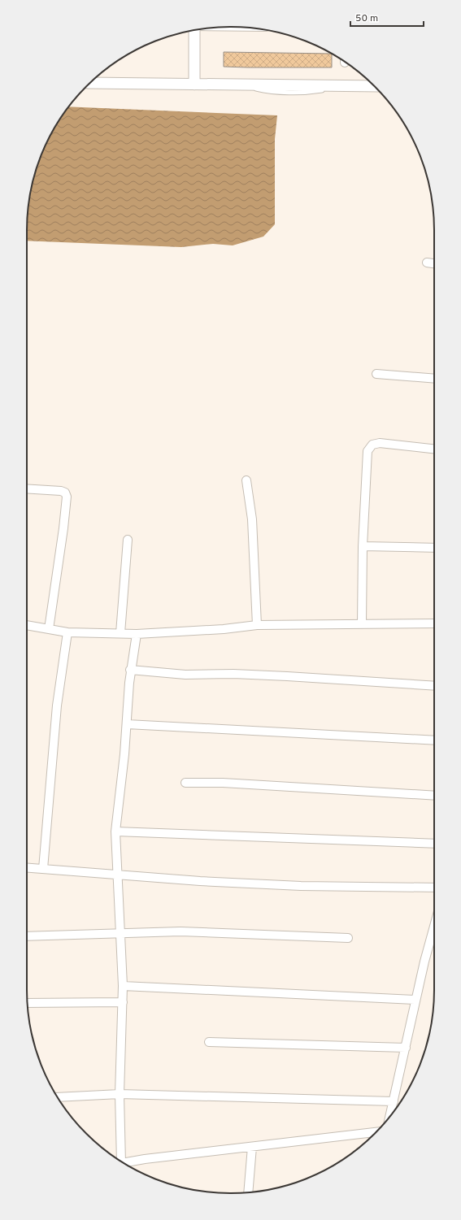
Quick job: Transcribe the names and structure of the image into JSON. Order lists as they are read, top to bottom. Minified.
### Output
{"scale_bar":"50 m"}
